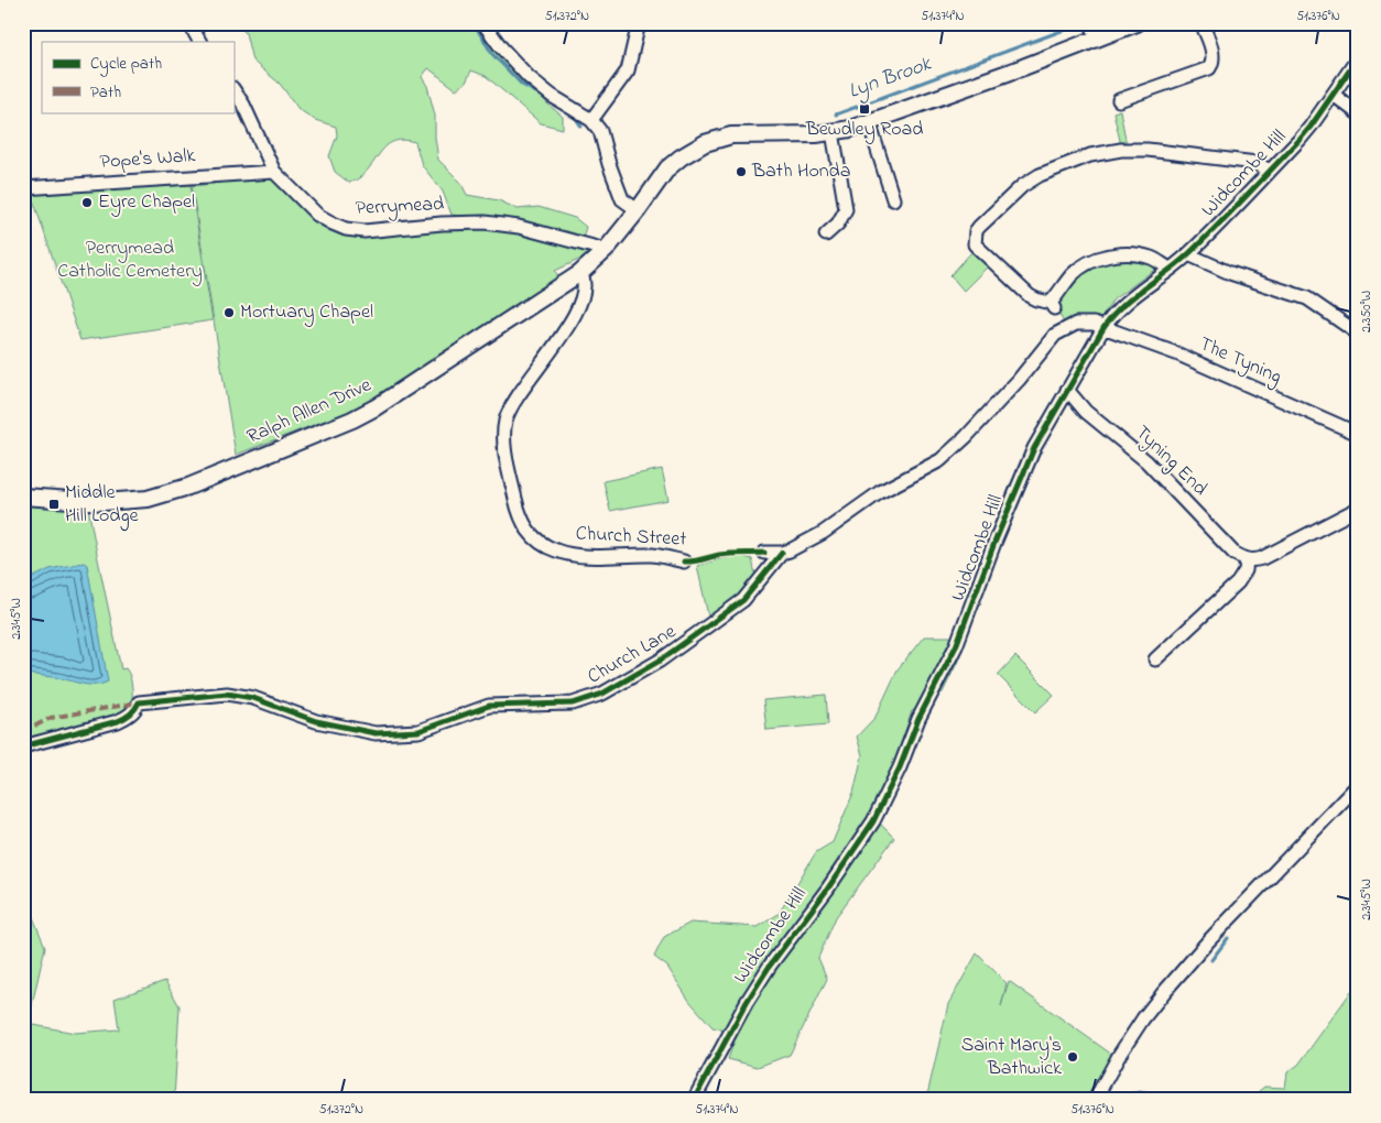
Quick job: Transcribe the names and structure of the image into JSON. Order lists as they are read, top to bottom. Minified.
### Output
{"streets":{"main road":["Ralph Allen Drive"],"street":["Pope's Walk","Widcombe Hill","Perrymead","The Tyning","Tyning End","Church Street","Church Lane"]},"crossings":[["Pope's Walk","Perrymead"],["Widcombe Hill","The Tyning"],["Widcombe Hill","Tyning End"],["Perrymead","Ralph Allen Drive"],["Ralph Allen Drive","Church Street"]],"water":["Lyn Brook"],"parks":["Perrymead Catholic Cemetery"],"places":{"transit":["Bewdley Road","Middle Hill Lodge"],"other":["Bath Honda","Eyre Chapel","Mortuary Chapel","Saint Mary's Bathwick"]},"legend":["Cycle path","Path"],"coordinates":["51.372°N","51.374°N","51.376°N","2.350°W","2.345°W"]}
